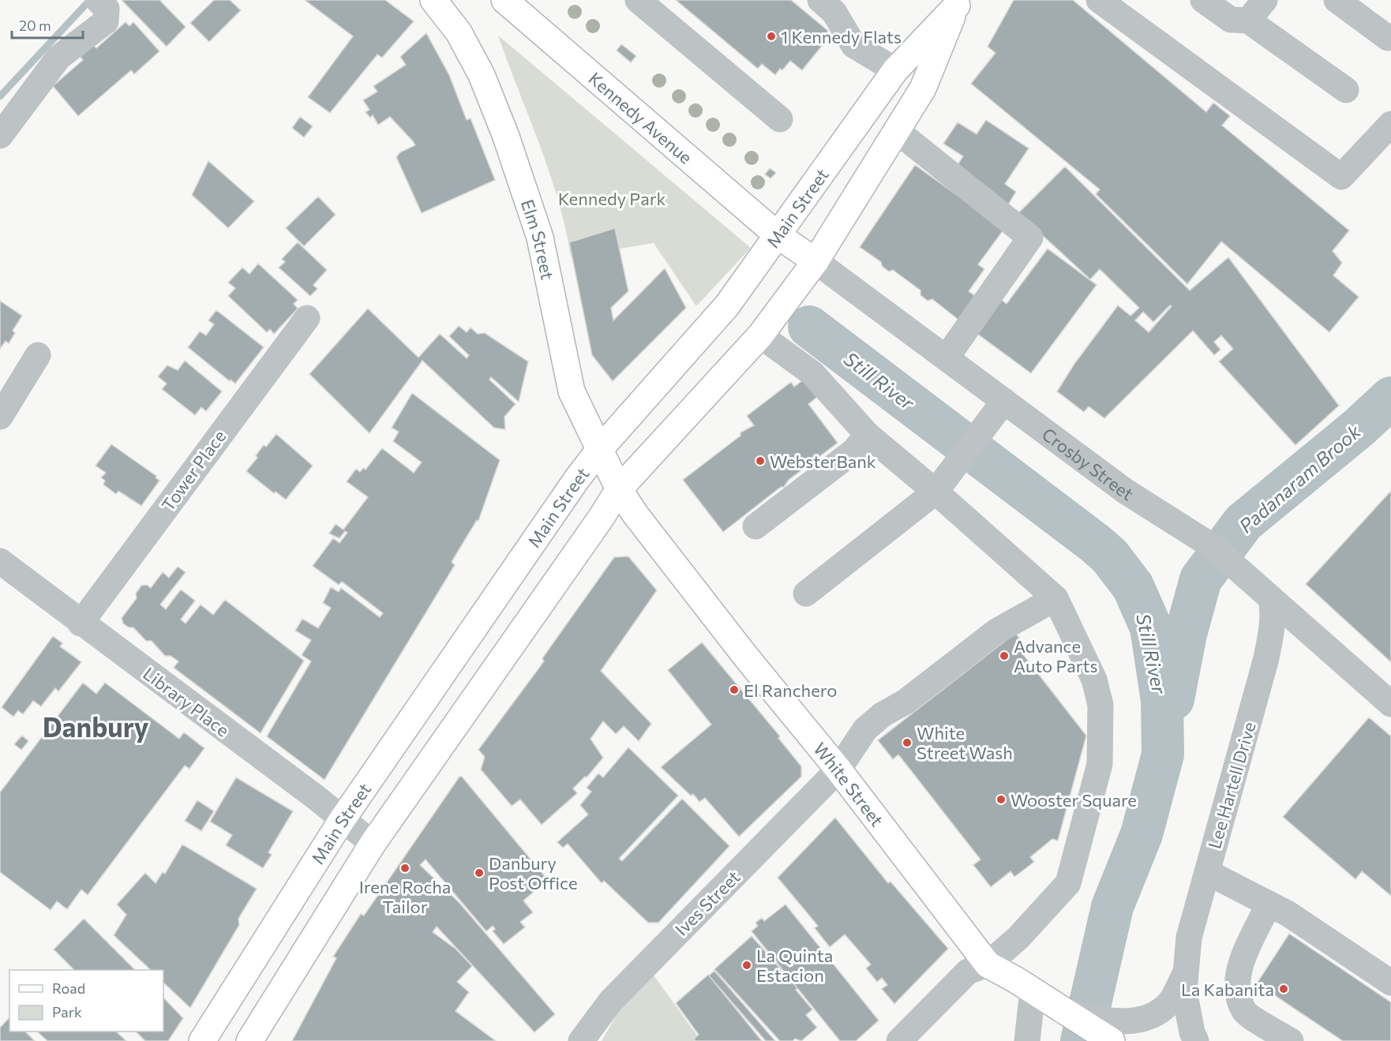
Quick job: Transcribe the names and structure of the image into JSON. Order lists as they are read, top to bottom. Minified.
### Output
{"streets":{"main road":["Kennedy Avenue","Main Street","Elm Street","Crosby Street","White Street"],"street":["Tower Place","Library Place","Lee Hartell Drive","Ives Street"]},"crossings":[["Kennedy Avenue","Main Street"],["Kennedy Avenue","Crosby Street"],["Main Street","Elm Street"],["Main Street","Crosby Street"],["Main Street","Library Place"],["Main Street","White Street"],["Elm Street","White Street"],["Crosby Street","Lee Hartell Drive"],["Tower Place","Library Place"],["White Street","Lee Hartell Drive"],["White Street","Ives Street"]],"districts":["Danbury"],"water":["Still River","Padanaram Brook"],"parks":["Kennedy Park"],"places":["1 Kennedy Flats","WebsterBank","Advance Auto Parts","El Ranchero","White Street Wash","Wooster Square","Irene Rocha Tailor","Danbury Post Office","La Quinta Estacion","La Kabanita"],"legend":["Road","Park"],"scale_bar":"20 m"}
